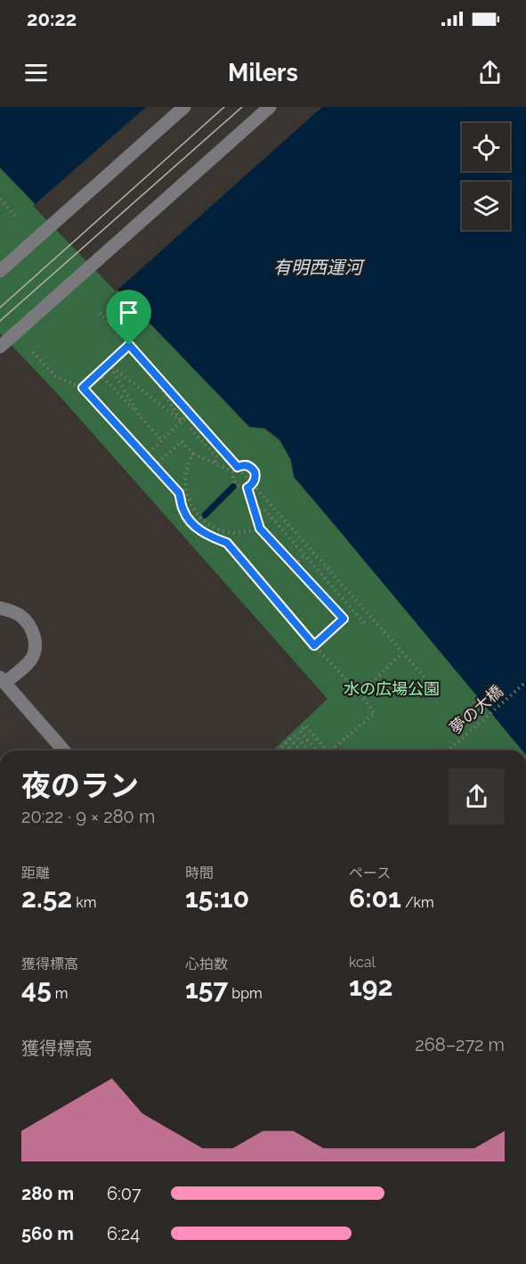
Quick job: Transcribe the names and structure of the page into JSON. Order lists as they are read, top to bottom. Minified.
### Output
{"streets":{"path":["夢の大橋"]},"water":["有明西運河"],"parks":["水の広場公園"],"page":{"status":"20:22","header":"Milers","heading":["夜のラン","20:22 · 9 × 280 m"],"stats":[["距離","2.52 km"],["時間","15:10"],["ペース","6:01 /km"],["獲得標高","45 m"],["心拍数","157 bpm"],["kcal","192"]],"chart":["獲得標高","268–272 m"],"list":[{"name":"280 m","note":"6:07"},{"name":"560 m","note":"6:24"}]}}
